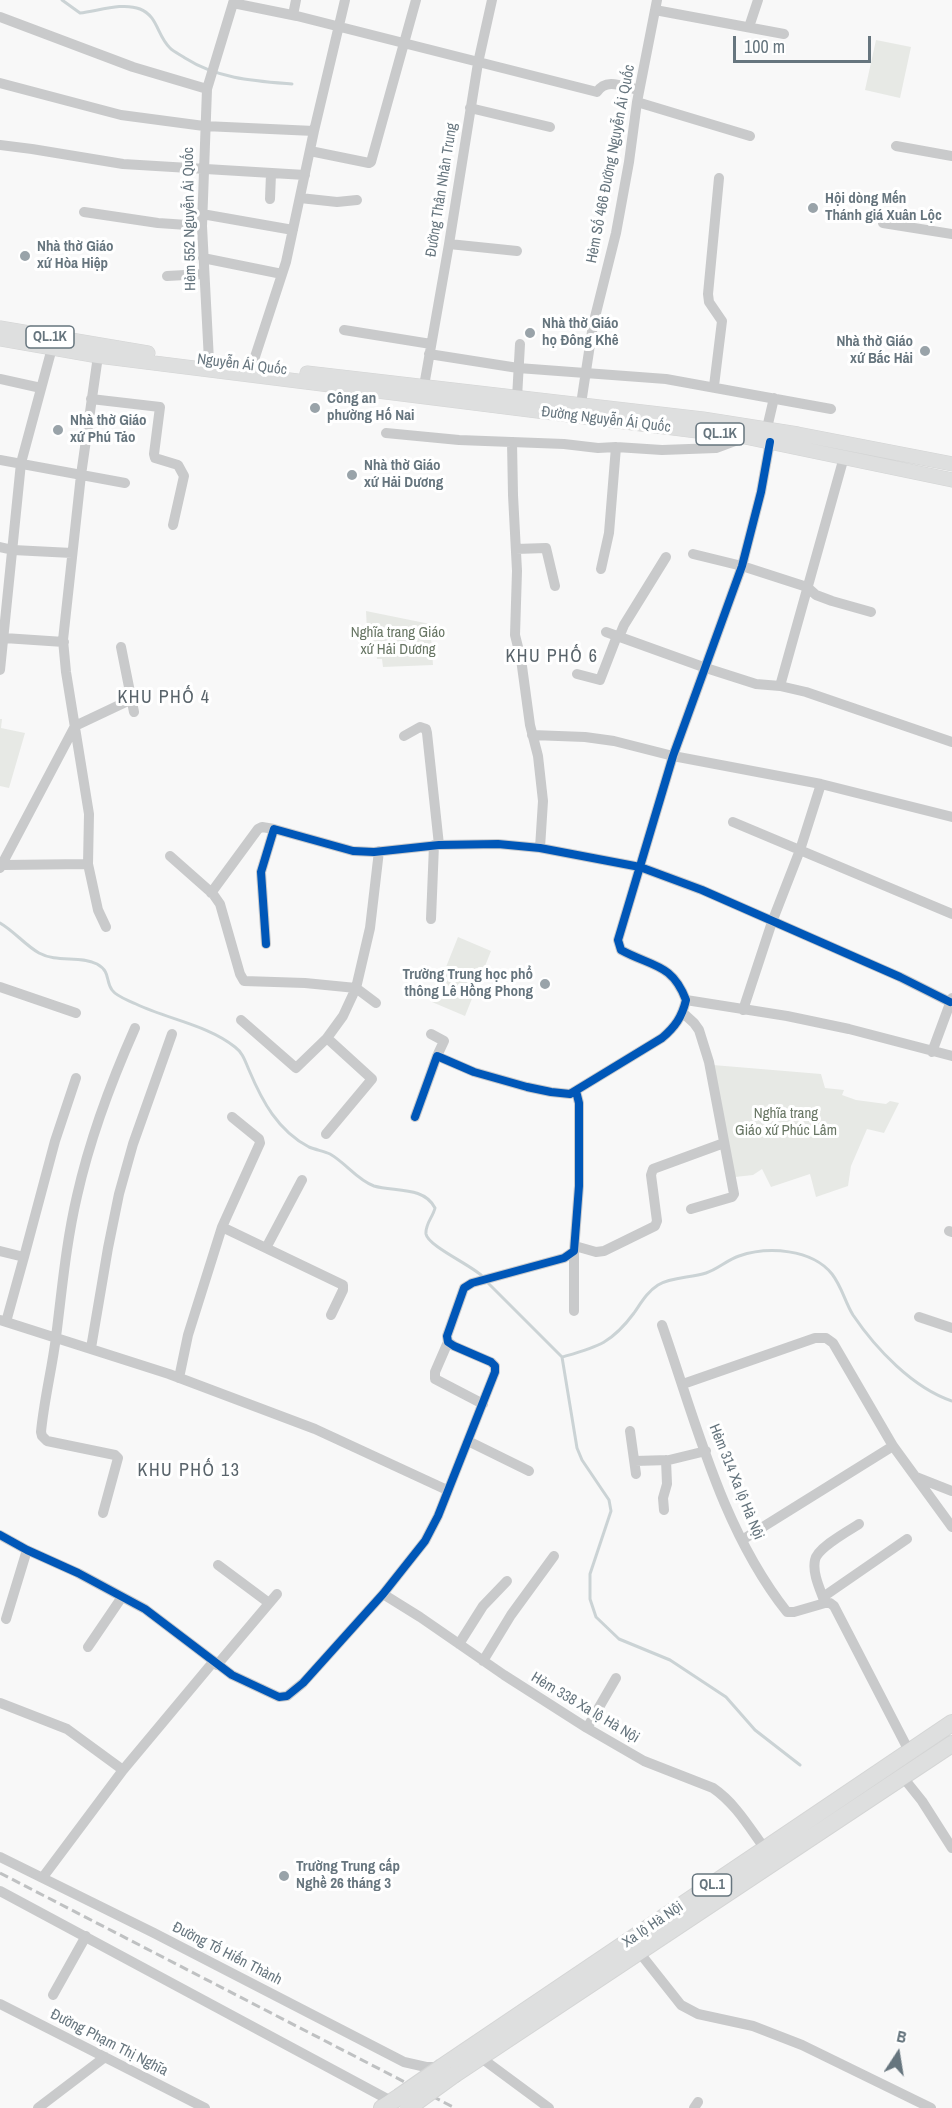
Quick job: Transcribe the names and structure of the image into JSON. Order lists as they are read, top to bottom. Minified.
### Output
{"streets":{"highway":["QL.1","Xa lộ Hà Nội"],"main road":["QL.1K","Nguyễn Ái Quốc","Đường Nguyễn Ái Quốc"],"street":["Hẻm Số 466 Đường Nguyễn Ái Quốc","Đường Thân Nhân Trung","Hẻm 552 Nguyễn Ái Quốc","Hẻm 314 Xa lộ Hà Nội","Hẻm 338 Xa lộ Hà Nội","Đường Tố Hiến Thành","Đường Phạm Thị Nghĩa"]},"crossings":[["Hẻm Số 466 Đường Nguyễn Ái Quốc","Đường Nguyễn Ái Quốc"],["Đường Thân Nhân Trung","Nguyễn Ái Quốc"],["Hẻm 552 Nguyễn Ái Quốc","Nguyễn Ái Quốc"],["Nguyễn Ái Quốc","Đường Nguyễn Ái Quốc"],["Hẻm 338 Xa lộ Hà Nội","Xa lộ Hà Nội"],["QL.1","Xa lộ Hà Nội"],["QL.1","Đường Tố Hiến Thành"],["Xa lộ Hà Nội","Đường Tố Hiến Thành"]],"districts":["KHU PHỐ 6","KHU PHỐ 4","KHU PHỐ 13"],"parks":["Nghĩa trang Giáo xứ Hải Dương","Nghĩa trang Giáo xứ Phúc Lâm"],"places":["Hội dòng Mến Thánh giá Xuân Lộc","Nhà thờ Giáo xứ Hòa Hiệp","Nhà thờ Giáo họ Đông Khê","Nhà thờ Giáo xứ Bắc Hải","Công an phường Hố Nai","Nhà thờ Giáo xứ Phú Tảo","Nhà thờ Giáo xứ Hải Dương","Trường Trung học phổ thông Lê Hồng Phong","Trường Trung cấp Nghề 26 tháng 3"],"scale_bar":"100 m","north":"top"}
